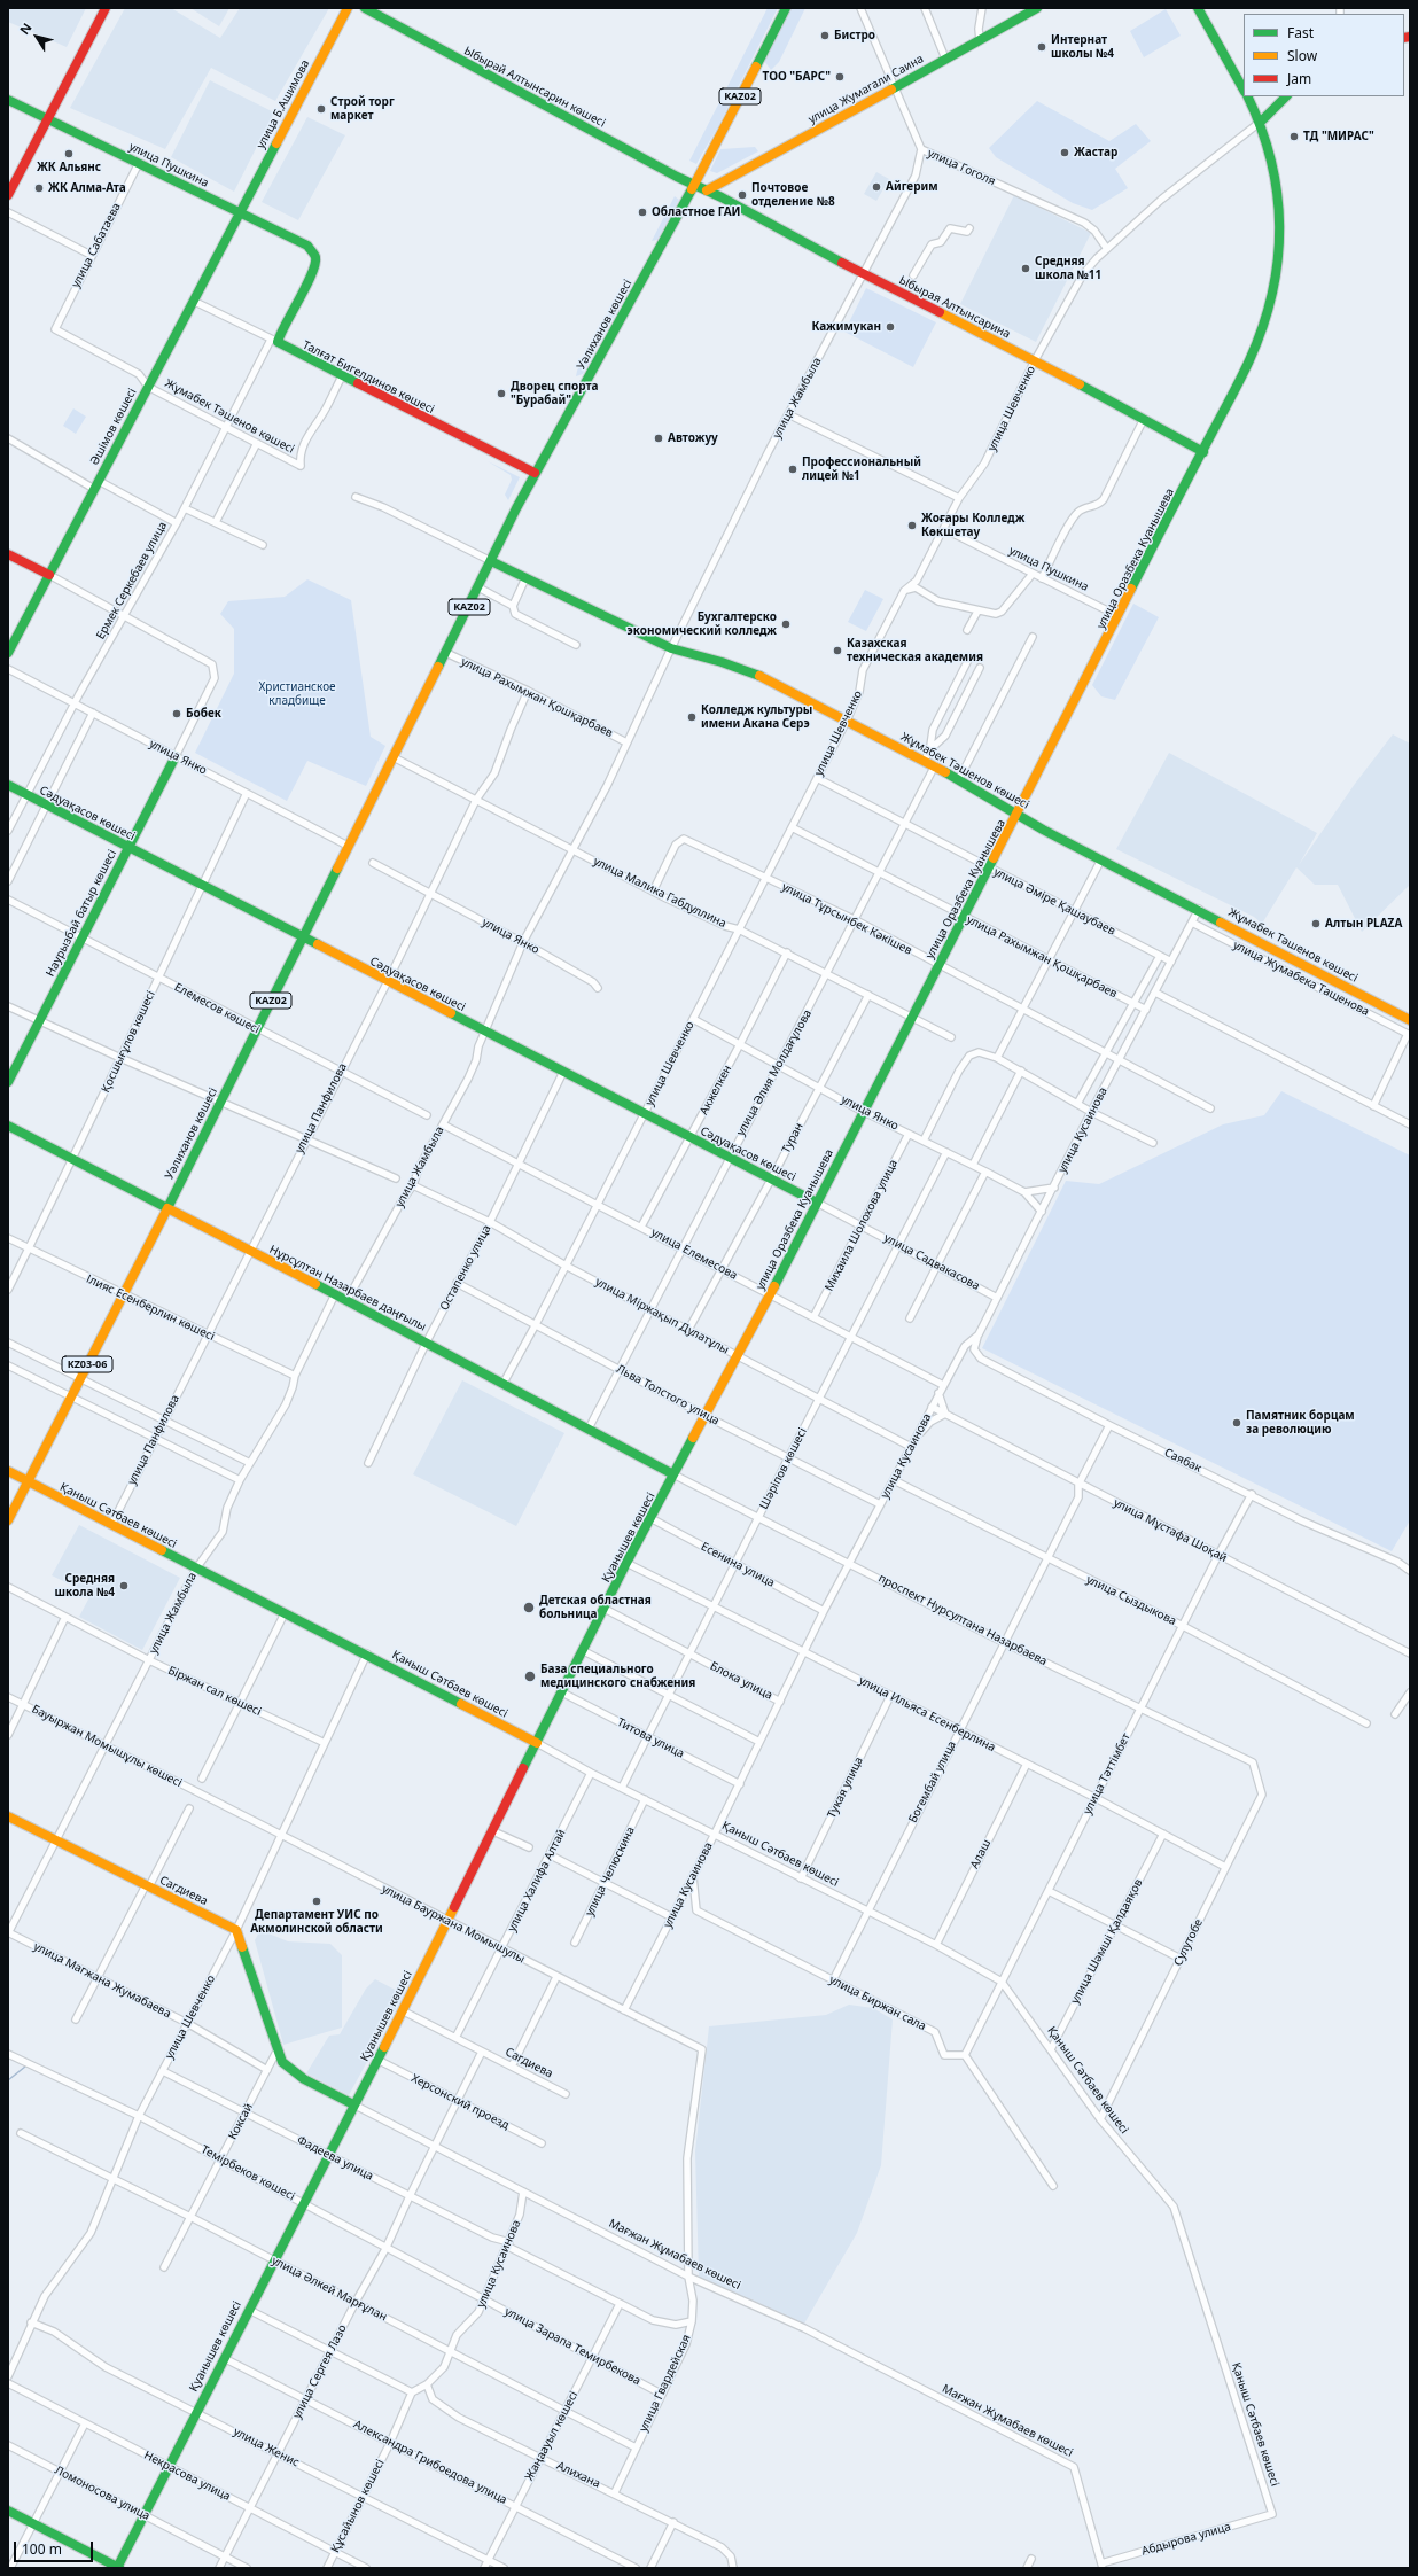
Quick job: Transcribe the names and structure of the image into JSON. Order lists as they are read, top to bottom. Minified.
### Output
{"streets":{"main road":["Ыбырай Алтынсарин көшесі","улица Жумагали Саина","KАZ02","улица Б.Ашимова","улица Пушкина","Ыбырая Алтынсарина","Уәлиханов көшесі","Талғат Бигелдинов көшесі","Жұмабек Тәшенов көшесі","Әшімов көшесі","улица Оразбека Куанышева","Ермек Серкебаев улица","Сәдуақасов көшесі","Наурызбай батыр көшесі","Нұрсұлтан Назарбаев даңғылы","KZ03-06","Қаныш Сәтбаев көшесі","Қуанышев көшесі","Сагдиева","Мағжан Жұмабаев көшесі"],"street":["улица Гоголя","улица Сабатаева","улица Жамбыла","улица Шевченко","улица Рахымжан Қошқарбаев","улица Янко","улица Малика Габдуллина","улица Әміре Қашаубаев","улица Тұрсынбек Кәкішев","улица Жумабека Ташенова","Елемесов көшесі","Қосшығұлов көшесі","улица Әлия Молдағұлова","Акжелкен","улица Панфилова","улица Кусаинова","Туран","Михаила Шолохова улица","улица Елемесова","улица Садвакасова","Остапенко улица","Ілияс Есенберлин көшесі","улица Міржақып Дулатұлы","Льва Толстого улица","Саябак","Шәріпов көшесі","улица Мұстафа Шоқай","Есенина улица","улица Сыздыкова","проспект Нурсултана Назарбаева","Блока улица","Біржан сал көшесі","улица Ильяса Есенберлина","Титова улица","Бауыржан Момышұлы көшесі","улица Тәттімбет","Богембай улица","Тукая улица","Алаш","улица Челюскина","улица Халифа Алтай","улица Бауржана Момышулы","улица Шәмші Қалдаяқов","Сулутобе","улица Магжана Жумабаева","улица Биржан сала","Херсонский проезд","Коксай","Фадеева улица","Темірбеков көшесі","улица Әлкей Марғұлан","улица Зарапа Темирбекова","улица Сергея Лазо","улица Гвардейская","Жаңаауыл көшесі","улица Женис","Александра Грибоедова улица","Алихана","Некрасова улица","Ломоносова улица","Құсайынов көшесі","Абдырова улица"]},"crossings":[["Ыбырай Алтынсарин көшесі","Ыбырая Алтынсарина"],["Ыбырай Алтынсарин көшесі","Уәлиханов көшесі"],["улица Жумагали Саина","улица Гоголя"],["улица Жумагали Саина","Ыбырая Алтынсарина"],["KАZ02","Уәлиханов көшесі"],["KАZ02","Жұмабек Тәшенов көшесі"],["KАZ02","улица Рахымжан Қошқарбаев"],["KАZ02","улица Малика Габдуллина"],["улица Б.Ашимова","улица Пушкина"],["улица Б.Ашимова","Әшімов көшесі"],["улица Пушкина","улица Сабатаева"],["улица Пушкина","улица Шевченко"],["улица Пушкина","Әшімов көшесі"],["улица Пушкина","улица Оразбека Куанышева"],["улица Пушкина","Ермек Серкебаев улица"],["улица Гоголя","улица Жамбыла"],["улица Гоголя","улица Шевченко"],["улица Сабатаева","Жұмабек Тәшенов көшесі"],["Ыбырая Алтынсарина","Уәлиханов көшесі"],["Ыбырая Алтынсарина","улица Жамбыла"],["Ыбырая Алтынсарина","улица Шевченко"],["Ыбырая Алтынсарина","улица Оразбека Куанышева"],["Уәлиханов көшесі","Талғат Бигелдинов көшесі"],["Уәлиханов көшесі","Жұмабек Тәшенов көшесі"],["Уәлиханов көшесі","улица Рахымжан Қошқарбаев"],["Уәлиханов көшесі","улица Янко"],["Уәлиханов көшесі","Сәдуақасов көшесі"],["Уәлиханов көшесі","улица Малика Габдуллина"],["Уәлиханов көшесі","Елемесов көшесі"],["Уәлиханов көшесі","Нұрсұлтан Назарбаев даңғылы"],["Уәлиханов көшесі","Ілияс Есенберлин көшесі"],["Уәлиханов көшесі","Қаныш Сәтбаев көшесі"],["Талғат Бигелдинов көшесі","Жұмабек Тәшенов көшесі"],["Талғат Бигелдинов көшесі","Әшімов көшесі"],["Талғат Бигелдинов көшесі","Ермек Серкебаев улица"],["улица Жамбыла","Жұмабек Тәшенов көшесі"],["улица Жамбыла","улица Рахымжан Қошқарбаев"],["улица Жамбыла","улица Янко"],["улица Жамбыла","Сәдуақасов көшесі"],["улица Жамбыла","улица Малика Габдуллина"],["улица Жамбыла","улица Елемесова"],["улица Жамбыла","Нұрсұлтан Назарбаев даңғылы"],["улица Жамбыла","Ілияс Есенберлин көшесі"],["улица Жамбыла","улица Міржақып Дулатұлы"],["улица Жамбыла","Қаныш Сәтбаев көшесі"],["улица Жамбыла","Біржан сал көшесі"],["улица Жамбыла","Бауыржан Момышұлы көшесі"],["улица Жамбыла","Сагдиева"],["улица Жамбыла","улица Магжана Жумабаева"],["улица Шевченко","Жұмабек Тәшенов көшесі"],["улица Шевченко","улица Оразбека Куанышева"],["улица Шевченко","улица Рахымжан Қошқарбаев"],["улица Шевченко","улица Янко"],["улица Шевченко","Сәдуақасов көшесі"],["улица Шевченко","улица Малика Габдуллина"],["улица Шевченко","улица Әміре Қашаубаев"],["улица Шевченко","улица Тұрсынбек Кәкішев"],["улица Шевченко","улица Елемесова"],["улица Шевченко","Нұрсұлтан Назарбаев даңғылы"],["улица Шевченко","улица Міржақып Дулатұлы"],["улица Шевченко","Льва Толстого улица"],["улица Шевченко","Қаныш Сәтбаев көшесі"],["улица Шевченко","Біржан сал көшесі"],["улица Шевченко","Сагдиева"],["улица Шевченко","улица Бауржана Момышулы"],["улица Шевченко","улица Магжана Жумабаева"],["улица Шевченко","Фадеева улица"],["улица Шевченко","Темірбеков көшесі"],["улица Шевченко","улица Әлкей Марғұлан"],["улица Шевченко","улица Женис"],["Жұмабек Тәшенов көшесі","Әшімов көшесі"],["Жұмабек Тәшенов көшесі","улица Оразбека Куанышева"],["Жұмабек Тәшенов көшесі","Ермек Серкебаев улица"],["Жұмабек Тәшенов көшесі","улица Әлия Молдағұлова"],["Жұмабек Тәшенов көшесі","улица Кусаинова"],["улица Оразбека Куанышева","улица Рахымжан Қошқарбаев"],["улица Оразбека Куанышева","улица Янко"],["улица Оразбека Куанышева","Сәдуақасов көшесі"],["улица Оразбека Куанышева","улица Малика Габдуллина"],["улица Оразбека Куанышева","улица Әміре Қашаубаев"],["улица Оразбека Куанышева","улица Тұрсынбек Кәкішев"],["улица Оразбека Куанышева","улица Елемесова"],["улица Оразбека Куанышева","улица Садвакасова"],["улица Оразбека Куанышева","Нұрсұлтан Назарбаев даңғылы"],["улица Оразбека Куанышева","улица Міржақып Дулатұлы"],["улица Оразбека Куанышева","Льва Толстого улица"],["улица Оразбека Куанышева","Қуанышев көшесі"],["улица Оразбека Куанышева","проспект Нурсултана Назарбаева"],["Ермек Серкебаев улица","улица Янко"],["Ермек Серкебаев улица","Сәдуақасов көшесі"],["улица Рахымжан Қошқарбаев","улица Әлия Молдағұлова"],["улица Рахымжан Қошқарбаев","улица Панфилова"],["улица Рахымжан Қошқарбаев","улица Кусаинова"],["улица Янко","Наурызбай батыр көшесі"],["улица Янко","Қосшығұлов көшесі"],["улица Янко","улица Әлия Молдағұлова"],["улица Янко","Акжелкен"],["улица Янко","улица Панфилова"],["улица Янко","улица Кусаинова"],["улица Янко","Туран"],["улица Янко","Михаила Шолохова улица"],["улица Янко","Шәріпов көшесі"],["Сәдуақасов көшесі","Наурызбай батыр көшесі"],["Сәдуақасов көшесі","Қосшығұлов көшесі"],["Сәдуақасов көшесі","улица Әлия Молдағұлова"],["Сәдуақасов көшесі","Акжелкен"],["Сәдуақасов көшесі","улица Панфилова"],["Сәдуақасов көшесі","Туран"],["Сәдуақасов көшесі","улица Садвакасова"],["Сәдуақасов көшесі","Остапенко улица"],["улица Малика Габдуллина","улица Тұрсынбек Кәкішев"],["улица Малика Габдуллина","улица Әлия Молдағұлова"],["улица Малика Габдуллина","Акжелкен"],["улица Малика Габдуллина","улица Панфилова"],["улица Малика Габдуллина","Туран"],["улица Әміре Қашаубаев","улица Әлия Молдағұлова"],["улица Әміре Қашаубаев","улица Кусаинова"],["Наурызбай батыр көшесі","Елемесов көшесі"],["улица Тұрсынбек Кәкішев","улица Әлия Молдағұлова"],["улица Тұрсынбек Кәкішев","улица Кусаинова"],["улица Жумабека Ташенова","улица Кусаинова"],["Елемесов көшесі","Қосшығұлов көшесі"],["Елемесов көшесі","улица Панфилова"],["Қосшығұлов көшесі","Нұрсұлтан Назарбаев даңғылы"],["Қосшығұлов көшесі","Ілияс Есенберлин көшесі"],["улица Әлия Молдағұлова","улица Елемесова"],["улица Әлия Молдағұлова","Нұрсұлтан Назарбаев даңғылы"],["улица Әлия Молдағұлова","улица Міржақып Дулатұлы"],["улица Әлия Молдағұлова","Льва Толстого улица"],["Акжелкен","улица Елемесова"],["улица Панфилова","Нұрсұлтан Назарбаев даңғылы"],["улица Панфилова","Ілияс Есенберлин көшесі"],["улица Панфилова","Қаныш Сәтбаев көшесі"],["улица Кусаинова","улица Елемесова"],["улица Кусаинова","улица Садвакасова"],["улица Кусаинова","улица Міржақып Дулатұлы"],["улица Кусаинова","Льва Толстого улица"],["улица Кусаинова","Саябак"],["улица Кусаинова","Қаныш Сәтбаев көшесі"],["улица Кусаинова","улица Мұстафа Шоқай"],["улица Кусаинова","Есенина улица"],["улица Кусаинова","улица Сыздыкова"],["улица Кусаинова","проспект Нурсултана Назарбаева"],["улица Кусаинова","Блока улица"],["улица Кусаинова","улица Ильяса Есенберлина"],["улица Кусаинова","Титова улица"],["улица Кусаинова","улица Бауржана Момышулы"],["улица Кусаинова","улица Биржан сала"],["улица Кусаинова","Фадеева улица"],["улица Кусаинова","Темірбеков көшесі"],["улица Кусаинова","Мағжан Жұмабаев көшесі"],["улица Кусаинова","улица Әлкей Марғұлан"],["улица Кусаинова","улица Зарапа Темирбекова"],["улица Кусаинова","Алихана"],["улица Кусаинова","Құсайынов көшесі"],["Туран","улица Елемесова"],["Туран","улица Міржақып Дулатұлы"],["Михаила Шолохова улица","улица Елемесова"],["Михаила Шолохова улица","улица Садвакасова"],["улица Елемесова","Остапенко улица"],["улица Елемесова","Шәріпов көшесі"],["улица Садвакасова","Шәріпов көшесі"],["Остапенко улица","Нұрсұлтан Назарбаев даңғылы"],["Остапенко улица","улица Міржақып Дулатұлы"],["Остапенко улица","Льва Толстого улица"],["Нұрсұлтан Назарбаев даңғылы","Қуанышев көшесі"],["Нұрсұлтан Назарбаев даңғылы","проспект Нурсултана Назарбаева"],["улица Міржақып Дулатұлы","Шәріпов көшесі"],["Льва Толстого улица","Шәріпов көшесі"],["Саябак","улица Тәттімбет"],["Саябак","Богембай улица"],["Шәріпов көшесі","Қаныш Сәтбаев көшесі"],["Шәріпов көшесі","Есенина улица"],["Шәріпов көшесі","проспект Нурсултана Назарбаева"],["Шәріпов көшесі","Блока улица"],["Шәріпов көшесі","улица Ильяса Есенберлина"],["Шәріпов көшесі","Титова улица"],["Қаныш Сәтбаев көшесі","Қуанышев көшесі"],["Қаныш Сәтбаев көшесі","улица Тәттімбет"],["Қаныш Сәтбаев көшесі","Богембай улица"],["Қаныш Сәтбаев көшесі","Тукая улица"],["Қаныш Сәтбаев көшесі","Алаш"],["Қаныш Сәтбаев көшесі","улица Челюскина"],["Қаныш Сәтбаев көшесі","улица Халифа Алтай"],["Қаныш Сәтбаев көшесі","улица Шәмші Қалдаяқов"],["Қаныш Сәтбаев көшесі","Сулутобе"],["Қаныш Сәтбаев көшесі","Абдырова улица"],["улица Мұстафа Шоқай","улица Тәттімбет"],["улица Мұстафа Шоқай","Богембай улица"],["Қуанышев көшесі","Есенина улица"],["Қуанышев көшесі","проспект Нурсултана Назарбаева"],["Қуанышев көшесі","Блока улица"],["Қуанышев көшесі","улица Ильяса Есенберлина"],["Қуанышев көшесі","Титова улица"],["Қуанышев көшесі","Сагдиева"],["Қуанышев көшесі","улица Бауржана Момышулы"],["Қуанышев көшесі","Херсонский проезд"],["Қуанышев көшесі","Фадеева улица"],["Қуанышев көшесі","Темірбеков көшесі"],["Қуанышев көшесі","Мағжан Жұмабаев көшесі"],["Қуанышев көшесі","улица Әлкей Марғұлан"],["Қуанышев көшесі","улица Женис"],["Қуанышев көшесі","Александра Грибоедова улица"],["Қуанышев көшесі","Некрасова улица"],["Қуанышев көшесі","Ломоносова улица"],["улица Сыздыкова","улица Тәттімбет"],["улица Сыздыкова","Богембай улица"],["проспект Нурсултана Назарбаева","улица Тәттімбет"],["проспект Нурсултана Назарбаева","Богембай улица"],["проспект Нурсултана Назарбаева","Сулутобе"],["улица Ильяса Есенберлина","улица Тәттімбет"],["улица Ильяса Есенберлина","Богембай улица"],["улица Ильяса Есенберлина","Тукая улица"],["улица Ильяса Есенберлина","Алаш"],["улица Ильяса Есенберлина","улица Шәмші Қалдаяқов"],["улица Ильяса Есенберлина","Сулутобе"],["Бауыржан Момышұлы көшесі","улица Бауржана Момышулы"],["улица Тәттімбет","улица Биржан сала"],["Богембай улица","улица Биржан сала"],["улица Халифа Алтай","Сагдиева"],["улица Халифа Алтай","улица Бауржана Момышулы"],["Сагдиева","улица Сергея Лазо"],["улица Бауржана Момышулы","улица Гвардейская"],["улица Магжана Жумабаева","Коксай"],["Херсонский проезд","улица Сергея Лазо"],["Коксай","Фадеева улица"],["Коксай","Темірбеков көшесі"],["Коксай","Мағжан Жұмабаев көшесі"],["Коксай","улица Әлкей Марғұлан"],["Фадеева улица","улица Сергея Лазо"],["Фадеева улица","улица Гвардейская"],["Фадеева улица","Жаңаауыл көшесі"],["Темірбеков көшесі","улица Зарапа Темирбекова"],["Темірбеков көшесі","улица Сергея Лазо"],["Мағжан Жұмабаев көшесі","улица Сергея Лазо"],["Мағжан Жұмабаев көшесі","улица Гвардейская"],["Мағжан Жұмабаев көшесі","Абдырова улица"],["улица Әлкей Марғұлан","улица Сергея Лазо"],["улица Әлкей Марғұлан","улица Гвардейская"],["улица Әлкей Марғұлан","Жаңаауыл көшесі"],["улица Зарапа Темирбекова","улица Гвардейская"],["улица Зарапа Темирбекова","Жаңаауыл көшесі"],["улица Сергея Лазо","улица Женис"],["улица Сергея Лазо","Александра Грибоедова улица"],["улица Сергея Лазо","Некрасова улица"],["улица Сергея Лазо","Ломоносова улица"],["улица Гвардейская","Алихана"],["Жаңаауыл көшесі","улица Женис"],["Жаңаауыл көшесі","Александра Грибоедова улица"],["Жаңаауыл көшесі","Алихана"],["улица Женис","Құсайынов көшесі"],["Александра Грибоедова улица","Құсайынов көшесі"],["Некрасова улица","Құсайынов көшесі"]],"parks":["Христианское кладбище"],"places":["Бистро","Интернат школы №4","ТОО \"БАРС\"","Строй торг маркет","ТД \"МИРАС\"","Жастар","ЖК Альянс","Айгерим","ЖК Алма-Ата","Почтовое отделение №8","Областное ГАИ","Средняя школа №11","Кажимукан","Дворец спорта \"Бурабай\"","Автожуу","Профессиональный лицей №1","Жоғары Колледж Көкшетау","Бухгалтерско экономический колледж","Казахская техническая академия","Бобек","Колледж культуры имени Акана Серэ","Алтын PLAZA","Памятник борцам за революцию","Средняя школа №4","Детская областная больница","База специального медицинского снабжения","Департамент УИС по Акмолинской области"],"legend":["Fast","Slow","Jam"],"scale_bar":"100 m","north":"top left"}
